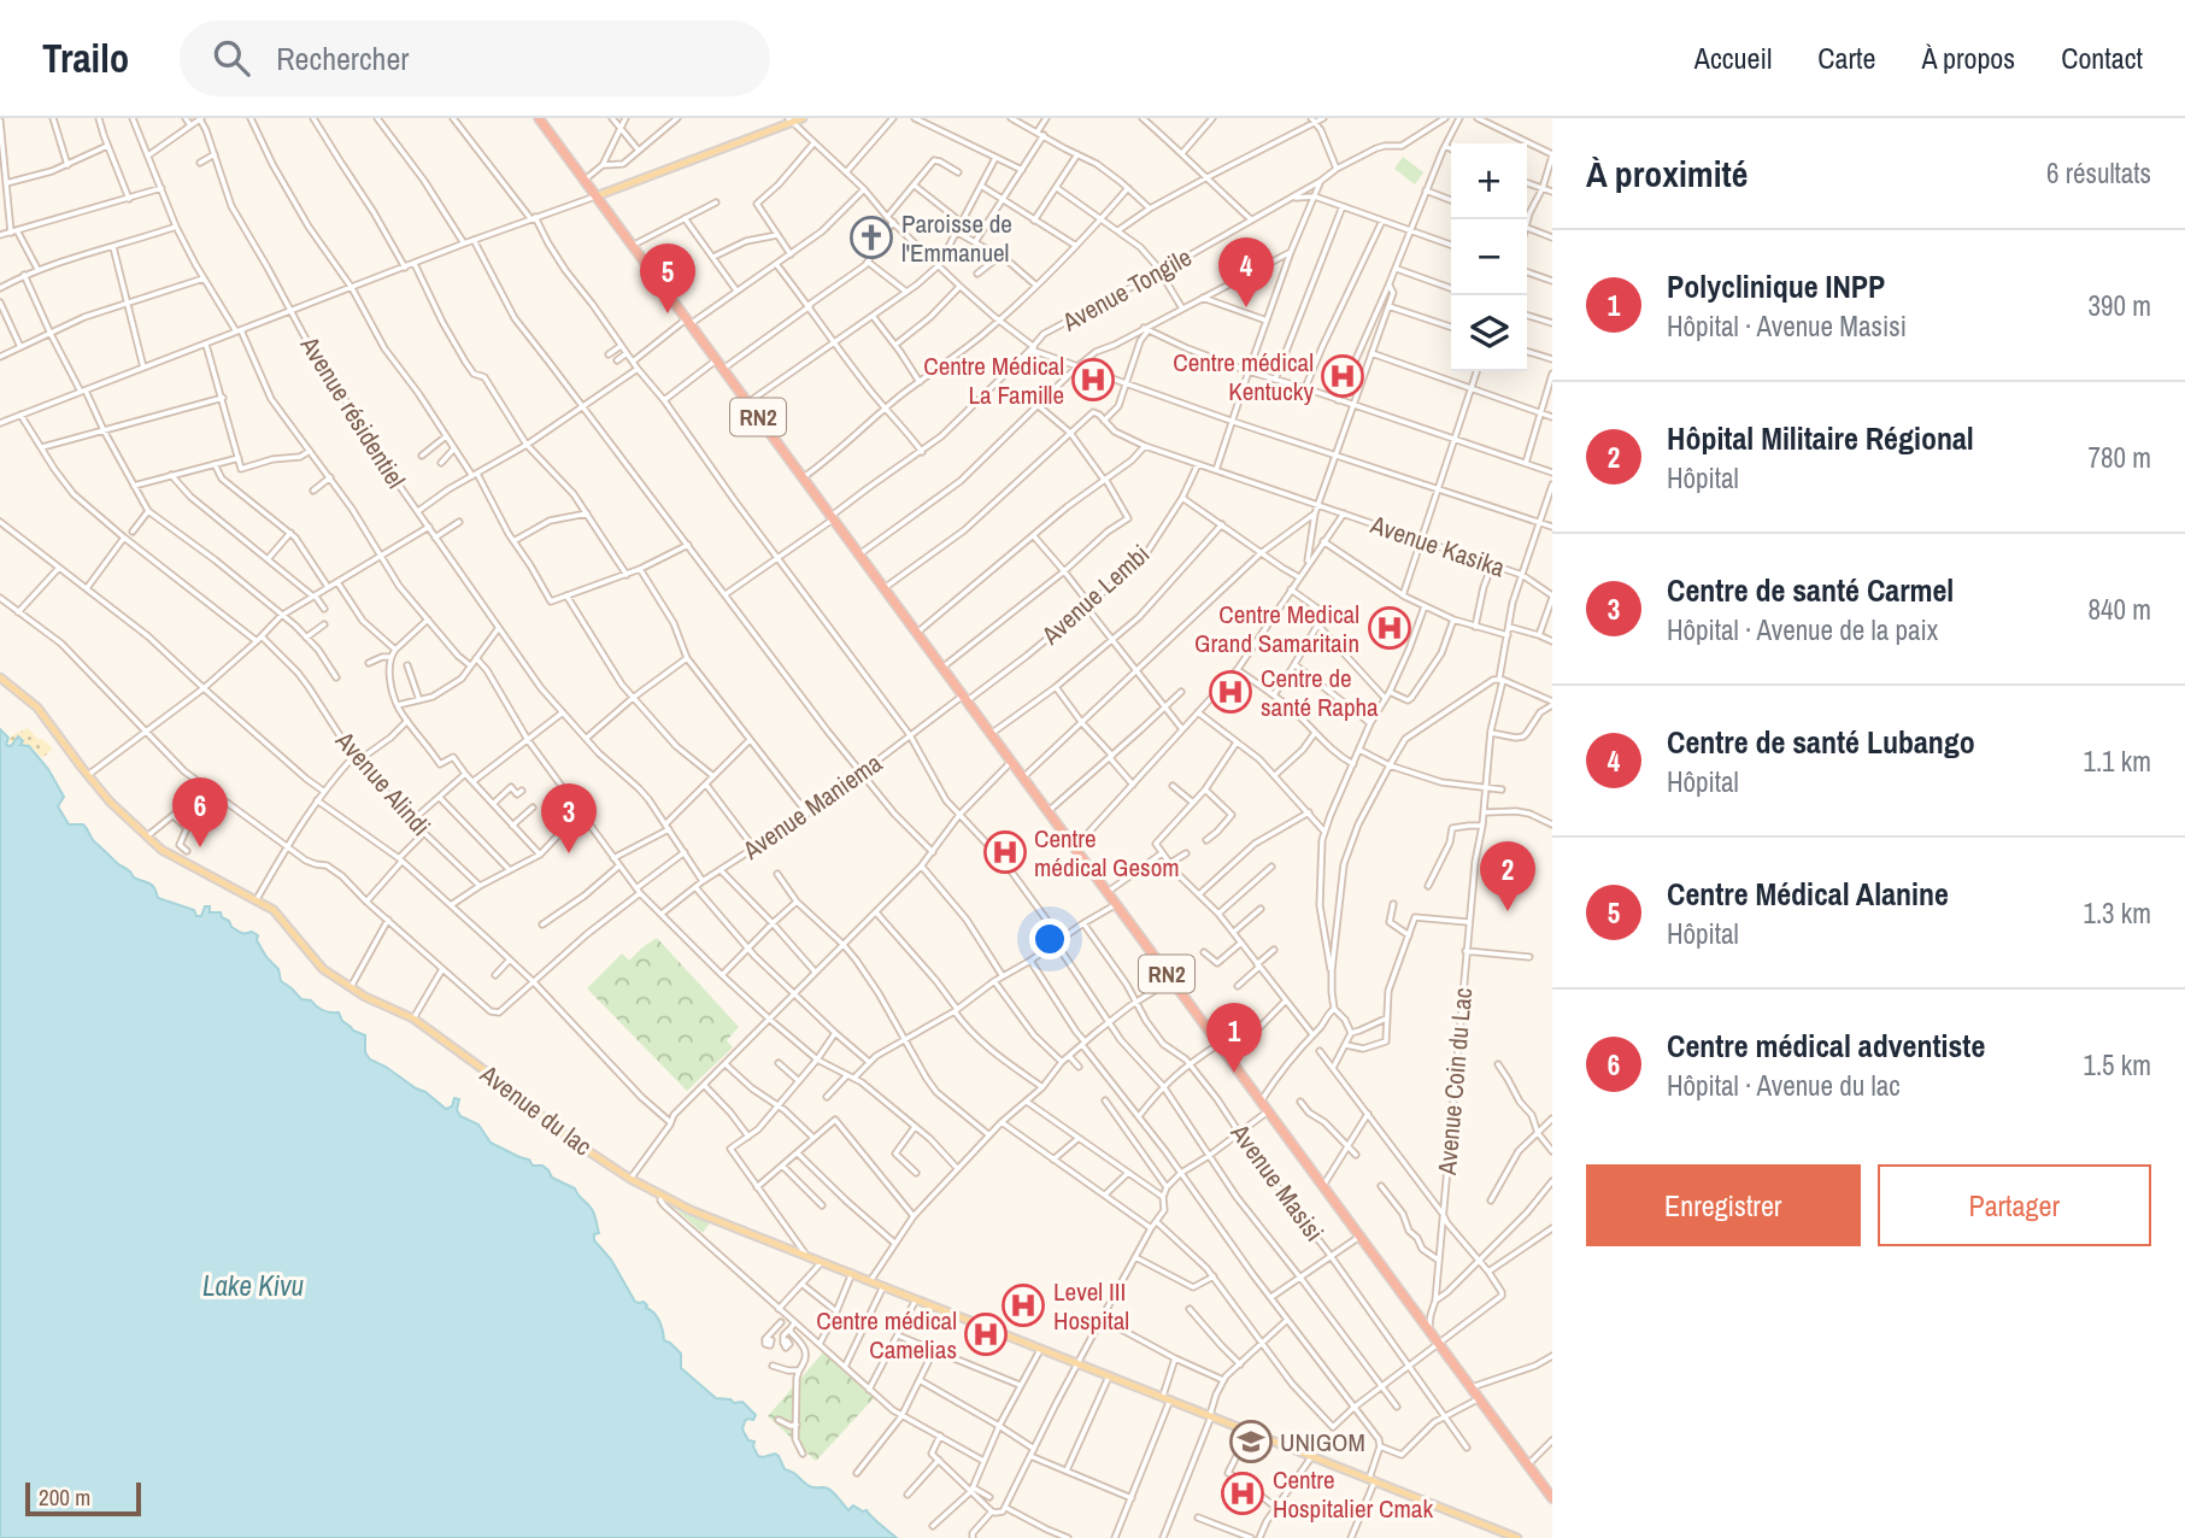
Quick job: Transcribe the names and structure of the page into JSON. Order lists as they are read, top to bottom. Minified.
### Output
{"streets":{"highway":["RN2"],"main road":["Avenue du lac"],"street":["Avenue Tongile","Avenue résidentiel","Avenue Kasika","Avenue Lembi","Avenue Alindi","Avenue Maniema","Avenue Coin du Lac","Avenue Masisi"]},"crossings":[["Avenue Tongile","RN2"],["Avenue résidentiel","Avenue Maniema"],["RN2","Avenue Lembi"],["RN2","Avenue Maniema"],["RN2","Avenue Coin du Lac"],["Avenue Kasika","Avenue Lembi"],["Avenue Kasika","Avenue Coin du Lac"],["Avenue Lembi","Avenue Maniema"]],"water":["Lake Kivu"],"places":{"church":["Paroisse de l'Emmanuel"],"hospital":["Centre médical Kentucky","Centre Médical La Famille","Centre Medical Grand Samaritain","Centre de santé Rapha","Centre médical Gesom","Level III Hospital","Centre médical Camelias","Centre Hospitalier Cmak"],"school or university":["UNIGOM"]},"scale_bar":"200 m","page":{"header":"Trailo","search":"Rechercher","nav":["Accueil","Carte","À propos","Contact"],"heading":["À proximité","6 résultats"],"map_buttons":["+","−"],"list":[{"mark":"1","name":"Polyclinique INPP","note":"Hôpital · Avenue Masisi","value":"390 m"},{"mark":"2","name":"Hôpital Militaire Régional","note":"Hôpital","value":"780 m"},{"mark":"3","name":"Centre de santé Carmel","note":"Hôpital · Avenue de la paix","value":"840 m"},{"mark":"4","name":"Centre de santé Lubango","note":"Hôpital","value":"1.1 km"},{"mark":"5","name":"Centre Médical Alanine","note":"Hôpital","value":"1.3 km"},{"mark":"6","name":"Centre médical adventiste","note":"Hôpital · Avenue du lac","value":"1.5 km"}],"pins":["4","5","6","3","2","1"],"buttons":["Enregistrer","Partager"],"scale":"200 m"}}
